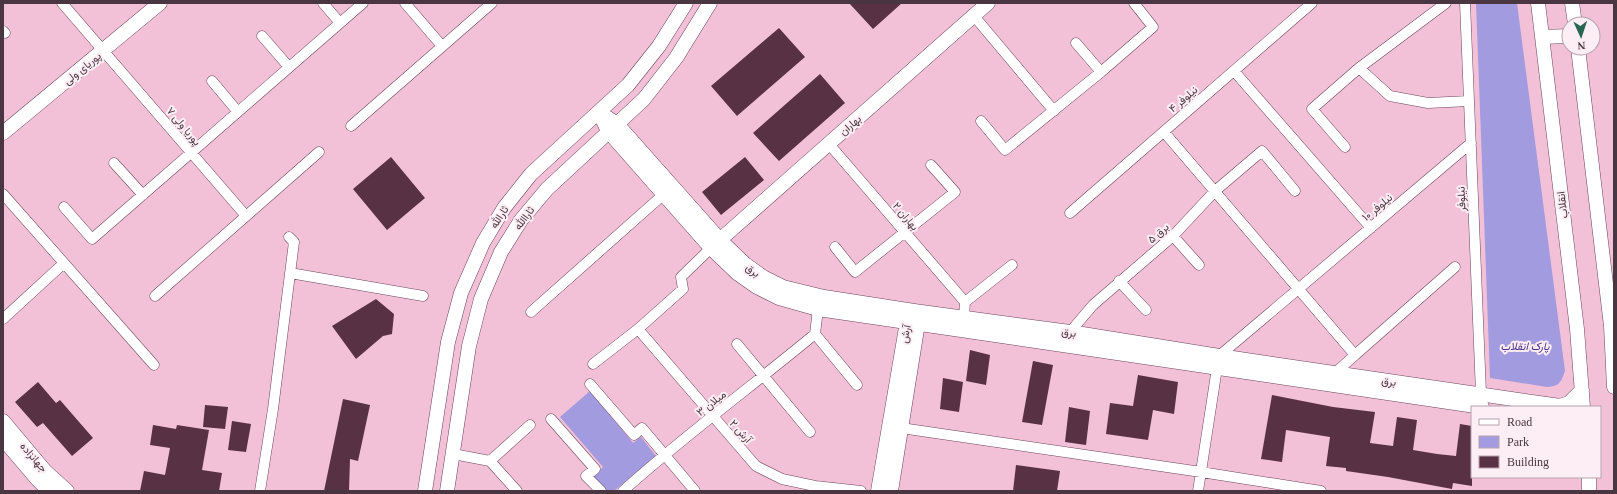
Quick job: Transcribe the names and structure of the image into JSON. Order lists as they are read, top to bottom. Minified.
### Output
{"streets":{"street":["پوریای ولی","نیلوفر ۴","بهاران","پوریا ولی ۷","نیلوفر","انقلاب","نیلوفر ۱۰","بهاران ۲","ثارالله","ثاراالله","برق ۵","برق","آرش","میلان ۳","آرش ۲","جهانزاده"]},"crossings":[["پوریای ولی","پوریا ولی ۷"],["بهاران","بهاران ۲"],["بهاران","برق"],["نیلوفر","نیلوفر ۱۰"],["نیلوفر","برق"],["انقلاب","برق"],["نیلوفر ۱۰","برق"],["ثاراالله","برق"],["برق ۵","برق"],["برق","آرش"],["میلان ۳","آرش ۲"]],"parks":["پارک انقلاب"],"legend":["Road","Park","Building"],"north":"bottom"}
